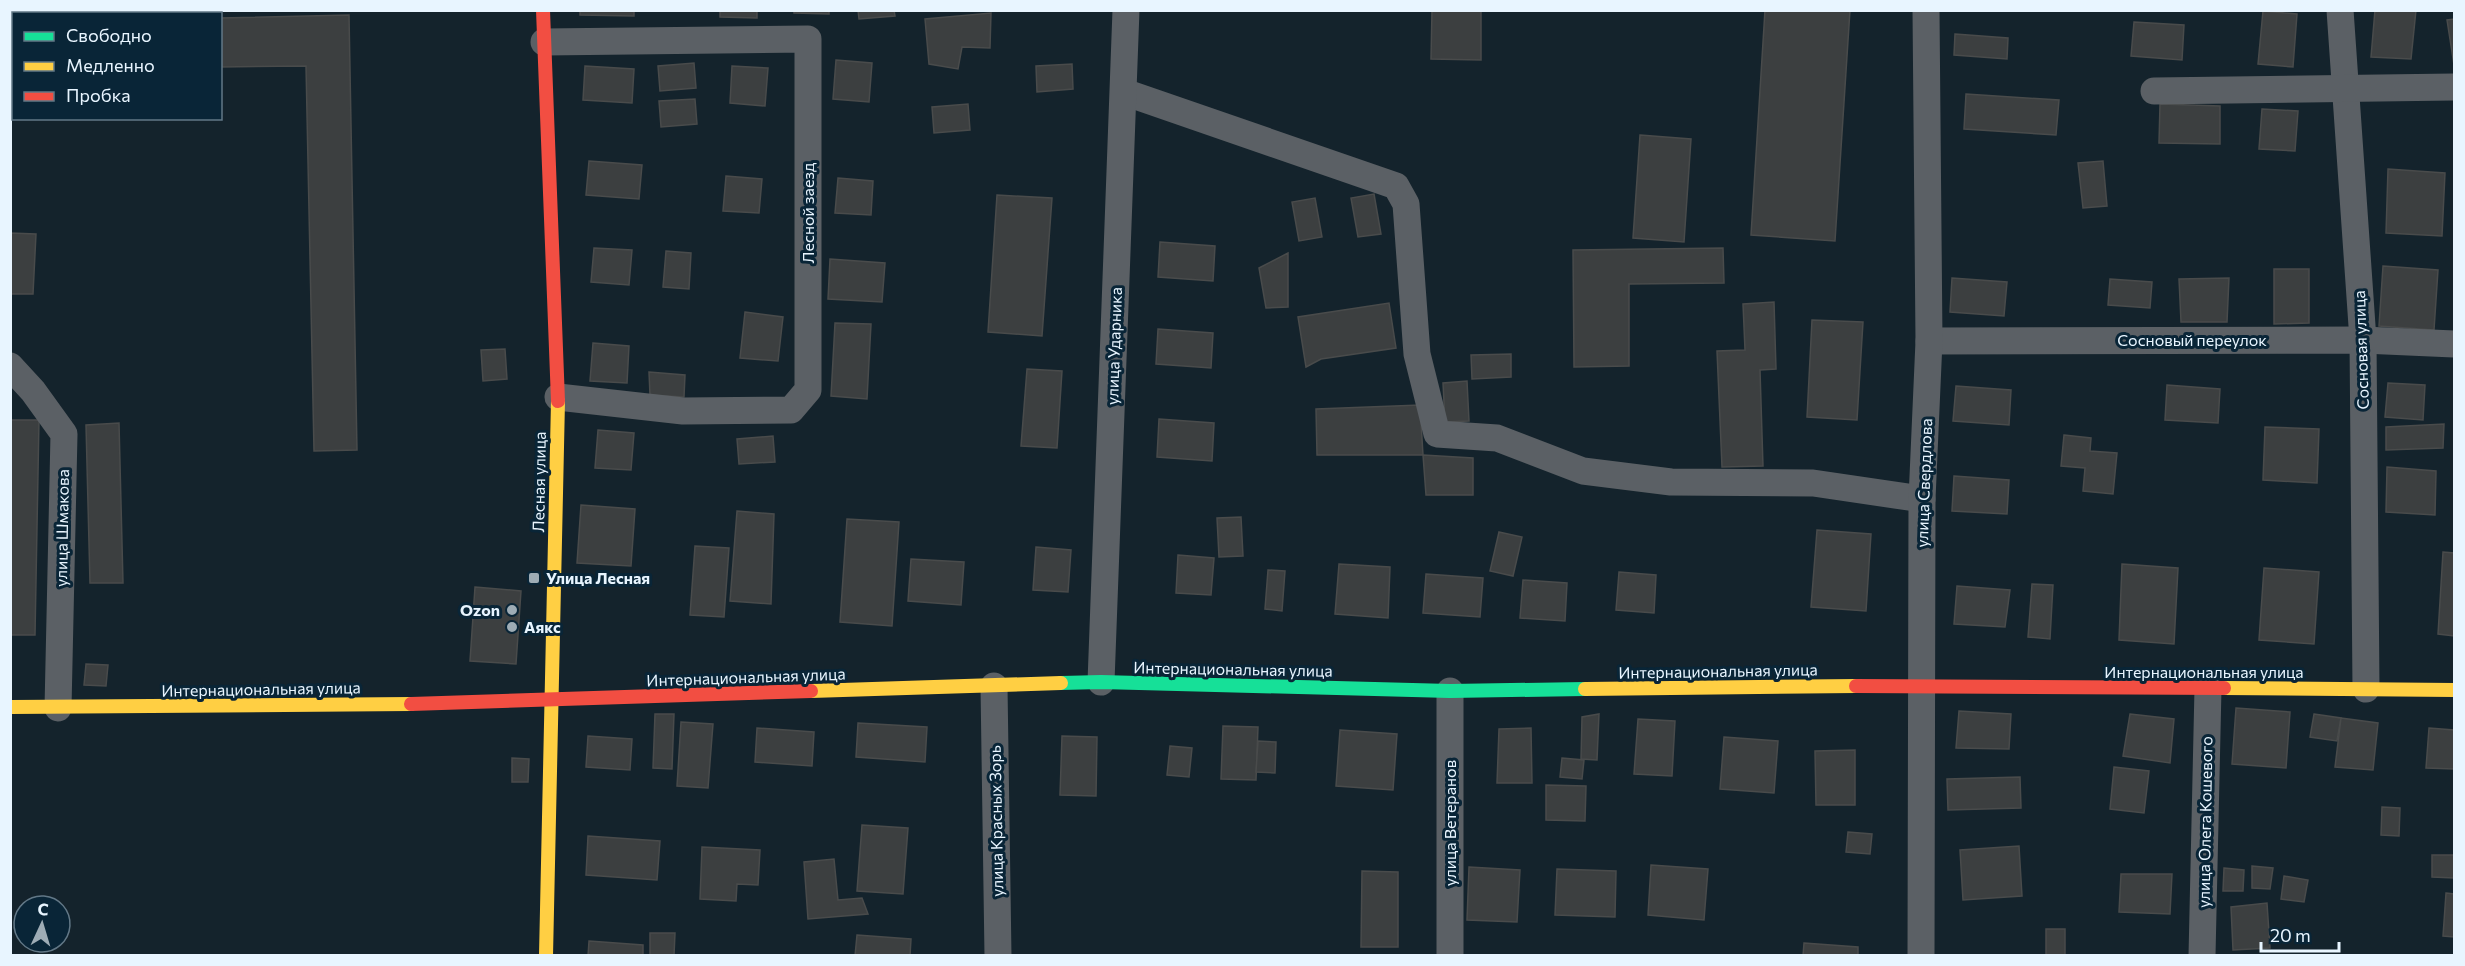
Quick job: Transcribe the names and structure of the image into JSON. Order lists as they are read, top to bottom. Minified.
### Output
{"streets":{"street":["Лесной заезд","Сосновый переулок","улица Ударника","Сосновая улица","Лесная улица","улица Свердлова","улица Шмакова","Интернациональная улица","улица Красных Зорь","улица Олега Кошевого","улица Ветеранов"]},"crossings":[["Лесной заезд","Лесная улица"],["Сосновый переулок","Сосновая улица"],["Сосновый переулок","улица Свердлова"],["улица Ударника","Интернациональная улица"],["Сосновая улица","Интернациональная улица"],["Лесная улица","Интернациональная улица"],["улица Свердлова","Интернациональная улица"],["улица Шмакова","Интернациональная улица"],["Интернациональная улица","улица Красных Зорь"],["Интернациональная улица","улица Олега Кошевого"],["Интернациональная улица","улица Ветеранов"]],"places":{"transit":["Улица Лесная"],"other":["Ozon","Аякс"]},"legend":["Свободно","Медленно","Пробка"],"scale_bar":"20 m","north":"top"}
